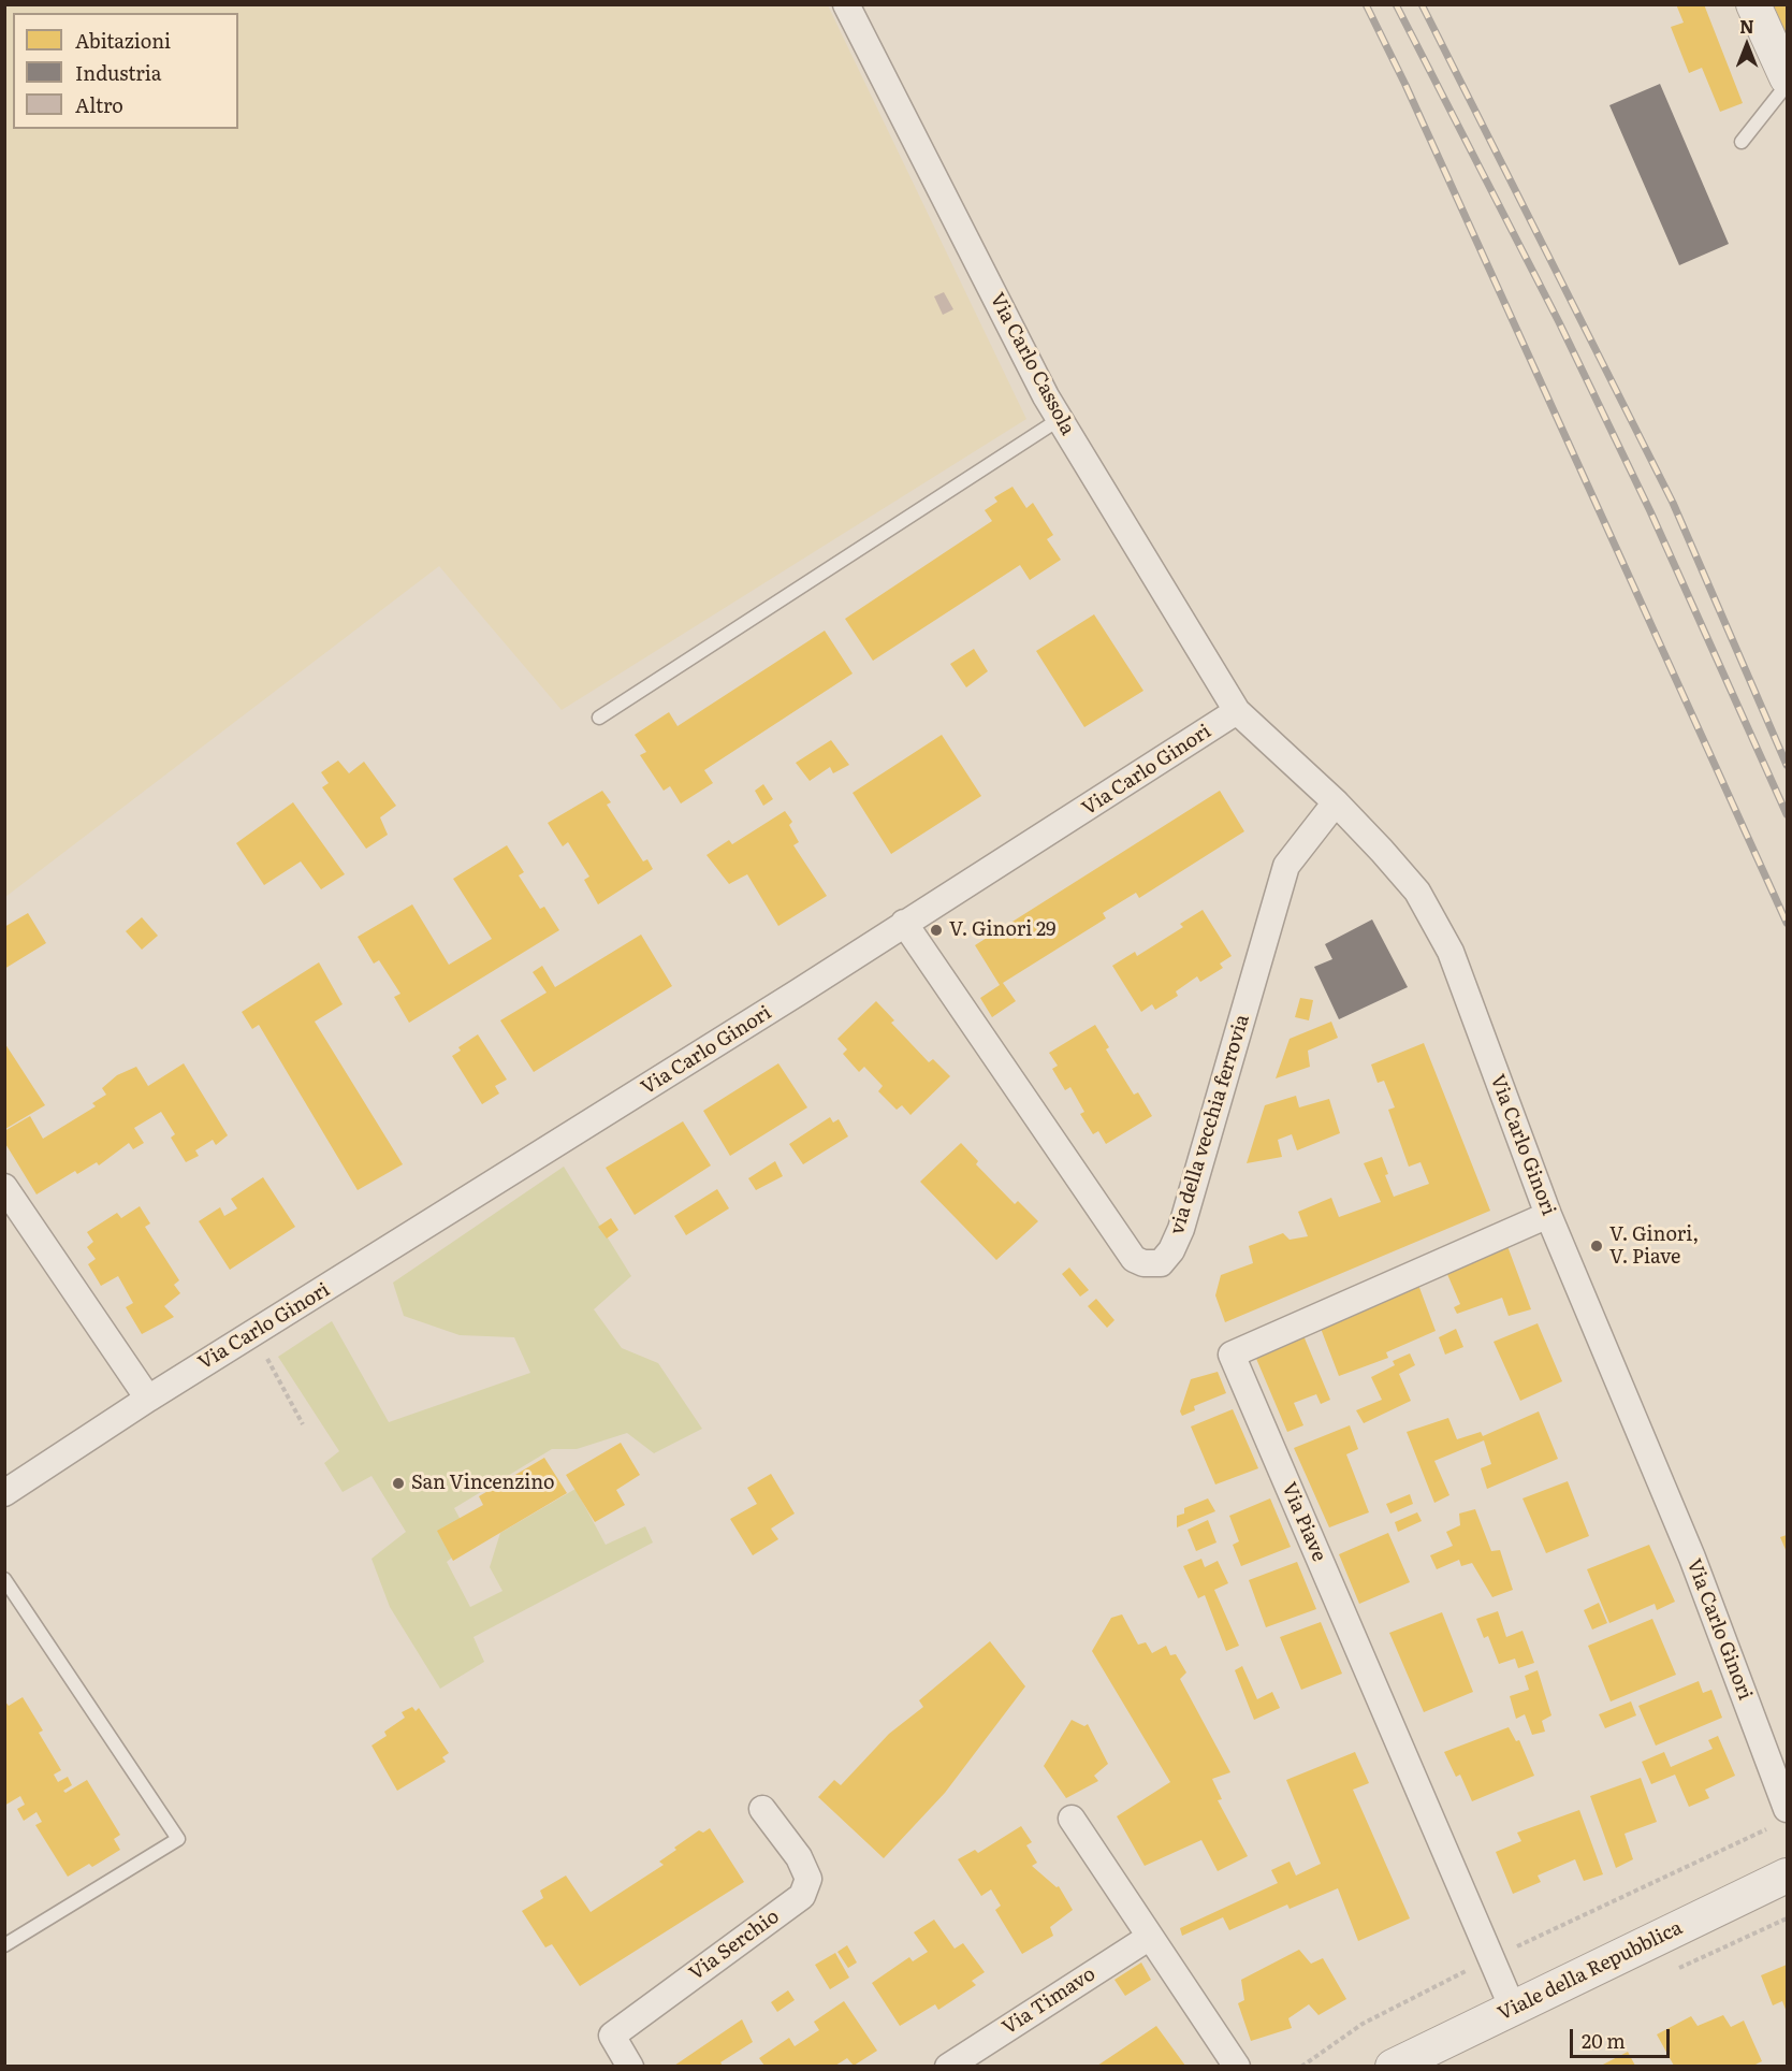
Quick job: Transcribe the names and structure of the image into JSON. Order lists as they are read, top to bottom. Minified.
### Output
{"streets":{"street":["Via Carlo Cassola","Via Carlo Ginori","via della vecchia ferrovia","Via Piave","Via Serchio","Viale della Repubblica","Via Timavo"]},"crossings":[["Via Carlo Cassola","Via Carlo Ginori"],["Via Carlo Ginori","via della vecchia ferrovia"],["Via Carlo Ginori","Via Piave"],["Via Piave","Viale della Repubblica"]],"places":["V. Ginori 29","V. Ginori, V. Piave","San Vincenzino"],"legend":["Abitazioni","Industria","Altro"],"scale_bar":"20 m","north":"top"}
